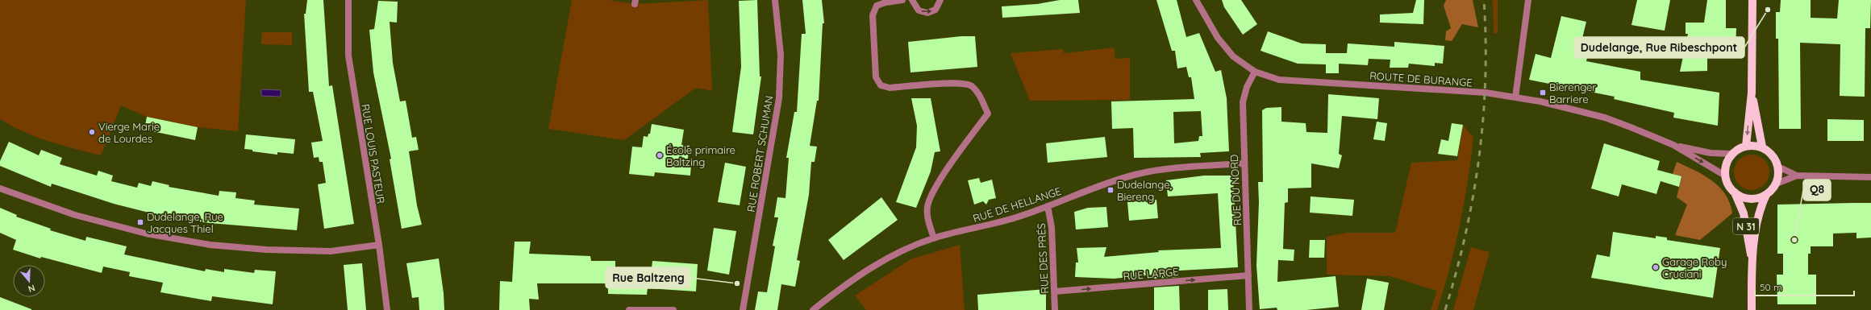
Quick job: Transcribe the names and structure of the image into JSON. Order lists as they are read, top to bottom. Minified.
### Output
{"streets":{"main road":["N 31"],"street":["ROUTE DE BURANGE","RUE LOUIS PASTEUR","RUE ROBERT SCHUMAN","RUE DU NORD","RUE DE HELLANGE","RUE DES PRÉS","RUE LARGE"]},"crossings":[["ROUTE DE BURANGE","RUE DU NORD"],["ROUTE DE BURANGE","N 31"],["RUE DU NORD","RUE DE HELLANGE"],["RUE DU NORD","RUE LARGE"],["RUE DE HELLANGE","RUE DES PRÉS"],["RUE DES PRÉS","RUE LARGE"]],"one_way":["RUE LARGE"],"places":{"other":["Dudelange, Rue Ribeschpont","Vierge Marie de Lourdes","École primaire Baltzing","Q8","Garage Roby Cruciani","Rue Baltzeng"],"transit":["Bierenger Barriere","Dudelange, Biereng","Dudelange, Rue Jacques Thiel"]},"scale_bar":"50 m","north":"bottom"}
